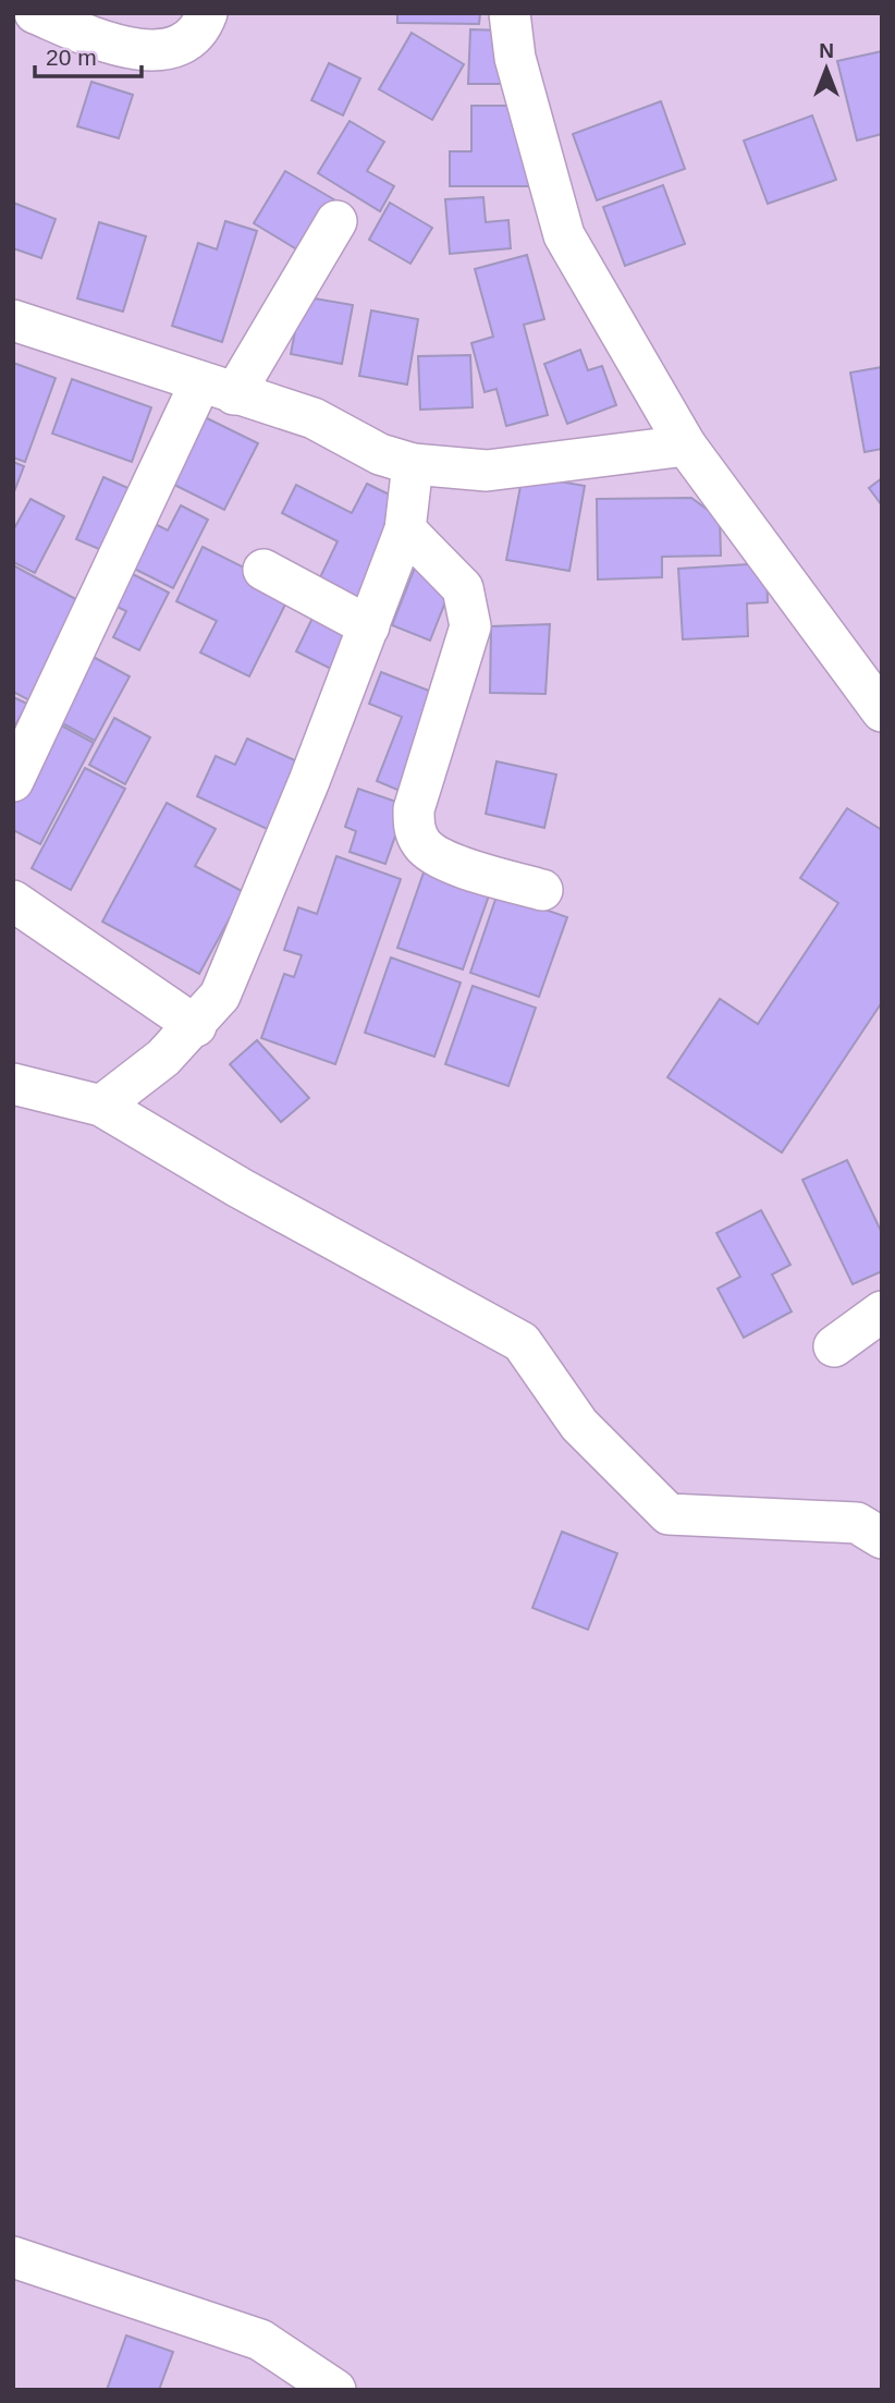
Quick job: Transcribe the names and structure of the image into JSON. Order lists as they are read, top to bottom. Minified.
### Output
{"scale_bar":"20 m","north":"top"}
